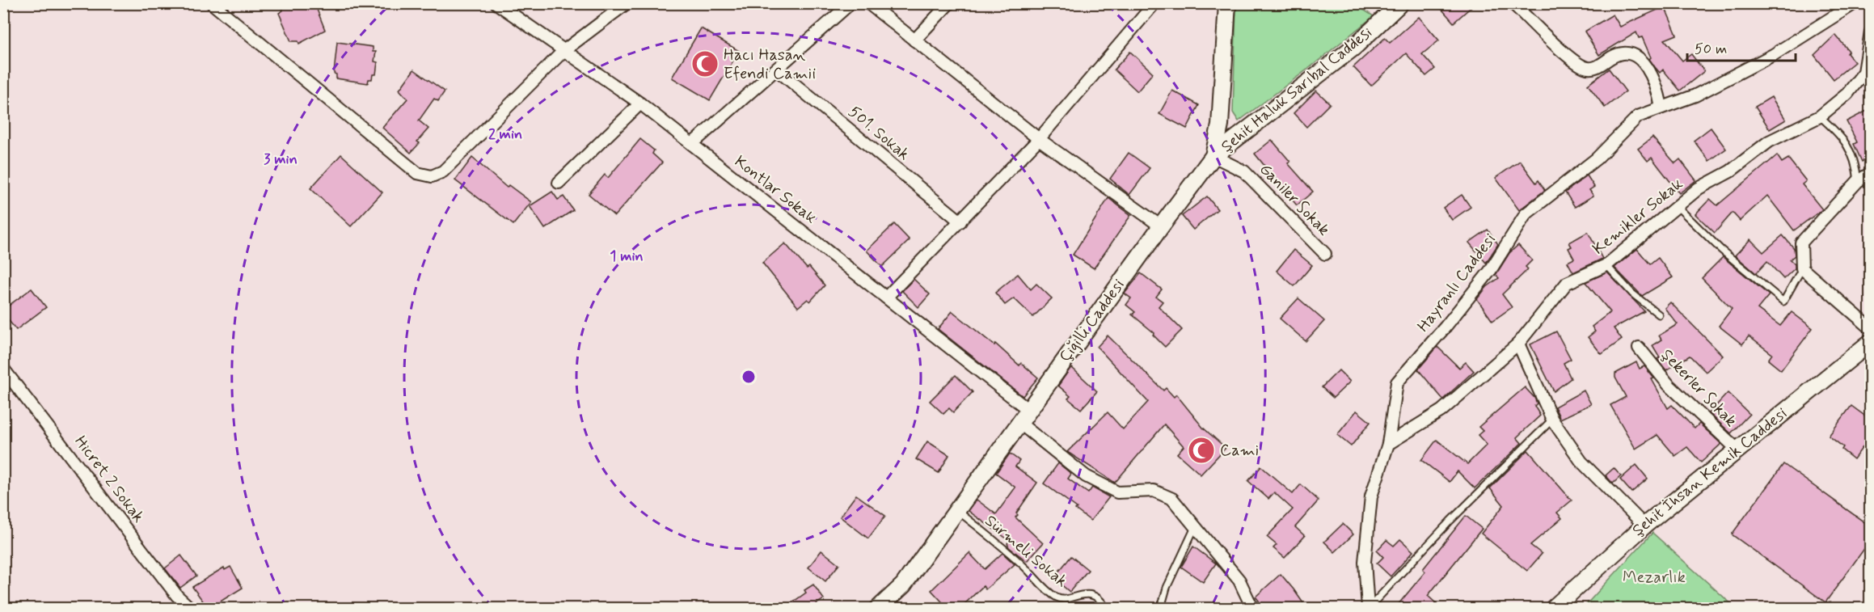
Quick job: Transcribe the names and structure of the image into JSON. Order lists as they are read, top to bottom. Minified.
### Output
{"streets":{"main road":["Şehit Haluk Sarıbal Caddesi","Çiğilli Caddesi","Şehit İhsan Kemik Caddesi"],"street":["501. Sokak","Kontlar Sokak","Ganiler Sokak","Kemikler Sokak","Hayranlı Caddesi","Şekerler Sokak","Hicret 2 Sokak"],"lane":["Sürmeli Sokak"]},"crossings":[["Şehit Haluk Sarıbal Caddesi","Ganiler Sokak"],["Şehit Haluk Sarıbal Caddesi","Çiğilli Caddesi"],["Kontlar Sokak","Çiğilli Caddesi"],["Ganiler Sokak","Çiğilli Caddesi"],["Kemikler Sokak","Hayranlı Caddesi"],["Çiğilli Caddesi","Sürmeli Sokak"],["Şekerler Sokak","Şehit İhsan Kemik Caddesi"]],"parks":["Mezarlık"],"places":{"mosque":["Hacı Hasan Efendi Camii","Cami"]},"scale_bar":"50 m","rings":["2 min","3 min","1 min"]}
